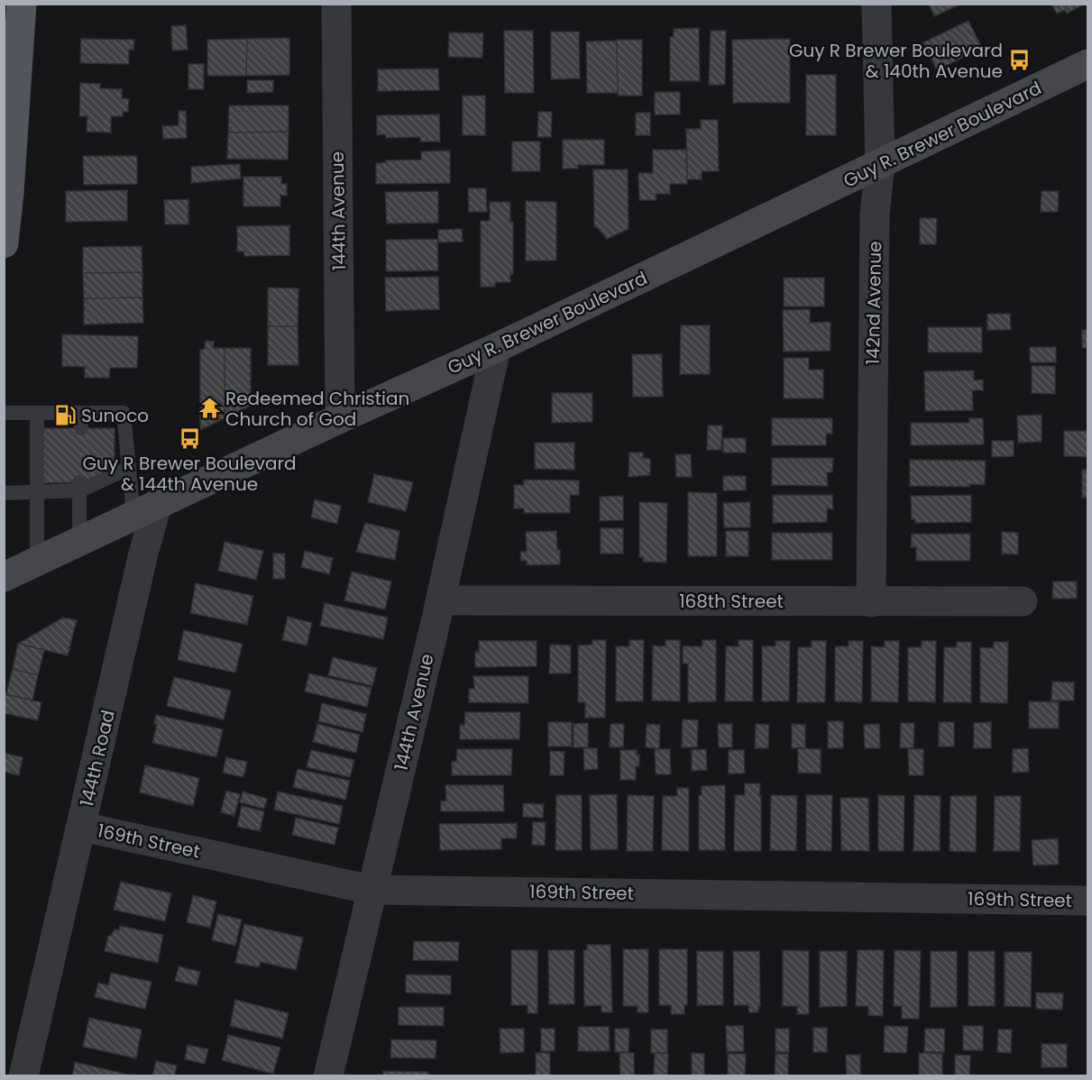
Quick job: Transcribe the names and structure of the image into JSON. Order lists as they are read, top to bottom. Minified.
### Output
{"streets":{"main road":["Guy R. Brewer Boulevard"],"street":["144th Avenue","142nd Avenue","168th Street","144th Road","169th Street"]},"crossings":[["Guy R. Brewer Boulevard","144th Avenue"],["Guy R. Brewer Boulevard","142nd Avenue"],["Guy R. Brewer Boulevard","144th Road"],["144th Avenue","168th Street"],["144th Avenue","169th Street"],["142nd Avenue","168th Street"],["144th Road","169th Street"]],"places":{"bus stop":["Guy R Brewer Boulevard & 140th Avenue","Guy R Brewer Boulevard & 144th Avenue"],"temple":["Redeemed Christian Church of God"],"fuel station":["Sunoco"]}}
